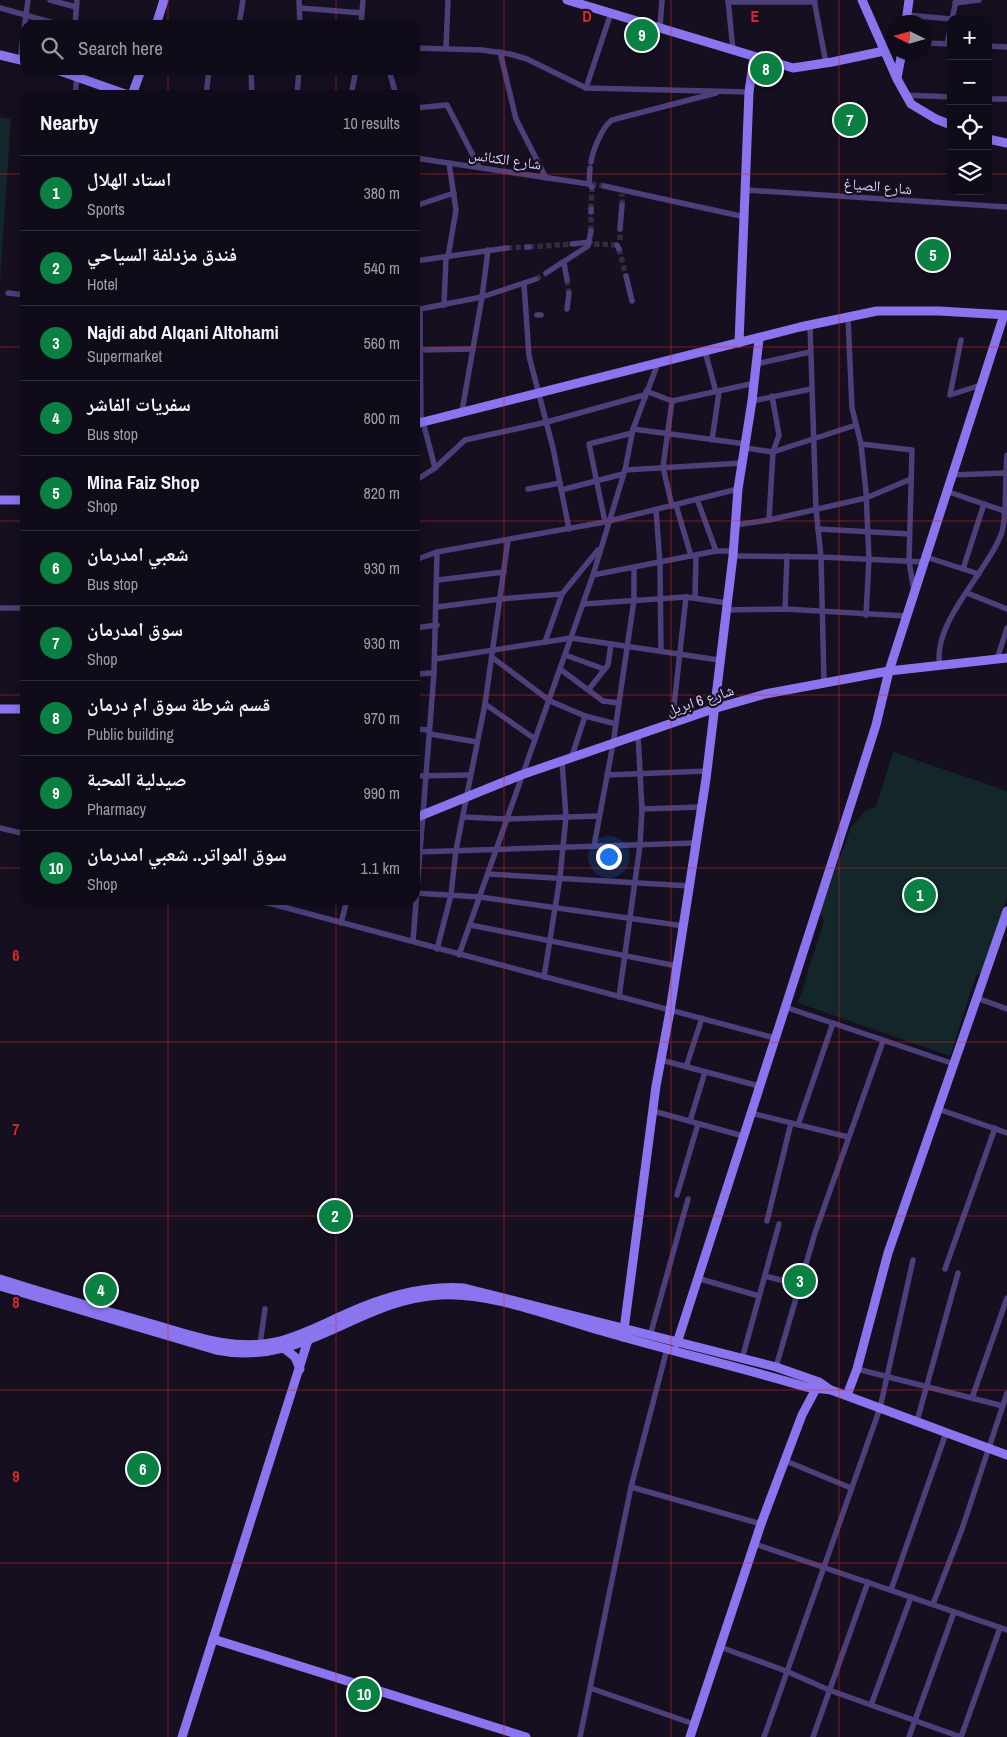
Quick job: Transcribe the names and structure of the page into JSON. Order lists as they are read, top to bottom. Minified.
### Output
{"streets":{"street":["شارع الكنائس","شارع الصياغ","شارع 6 ابريل"]},"north":"left","page":{"map_buttons":["+","−"],"pins":["9","8","7","5","1","2","3","4","6","10"],"search":"Search here","heading":["Nearby","10 results"],"list":[{"mark":"1","name":"استاد الهلال","note":"Sports","value":"380 m"},{"mark":"2","name":"فندق مزدلفة السياحي","note":"Hotel","value":"540 m"},{"mark":"3","name":"Najdi abd Alqani Altohami","note":"Supermarket","value":"560 m"},{"mark":"4","name":"سفريات الفاشر","note":"Bus stop","value":"800 m"},{"mark":"5","name":"Mina Faiz Shop","note":"Shop","value":"820 m"},{"mark":"6","name":"شعبي امدرمان","note":"Bus stop","value":"930 m"},{"mark":"7","name":"سوق امدرمان","note":"Shop","value":"930 m"},{"mark":"8","name":"قسم شرطة سوق ام درمان","note":"Public building","value":"970 m"},{"mark":"9","name":"صيدلية المحبة","note":"Pharmacy","value":"990 m"},{"mark":"10","name":"سوق المواتر.. شعبي امدرمان","note":"Shop","value":"1.1 km"}]},"grid":{"columns":["D","E"],"rows":["6","7","8","9"]}}
